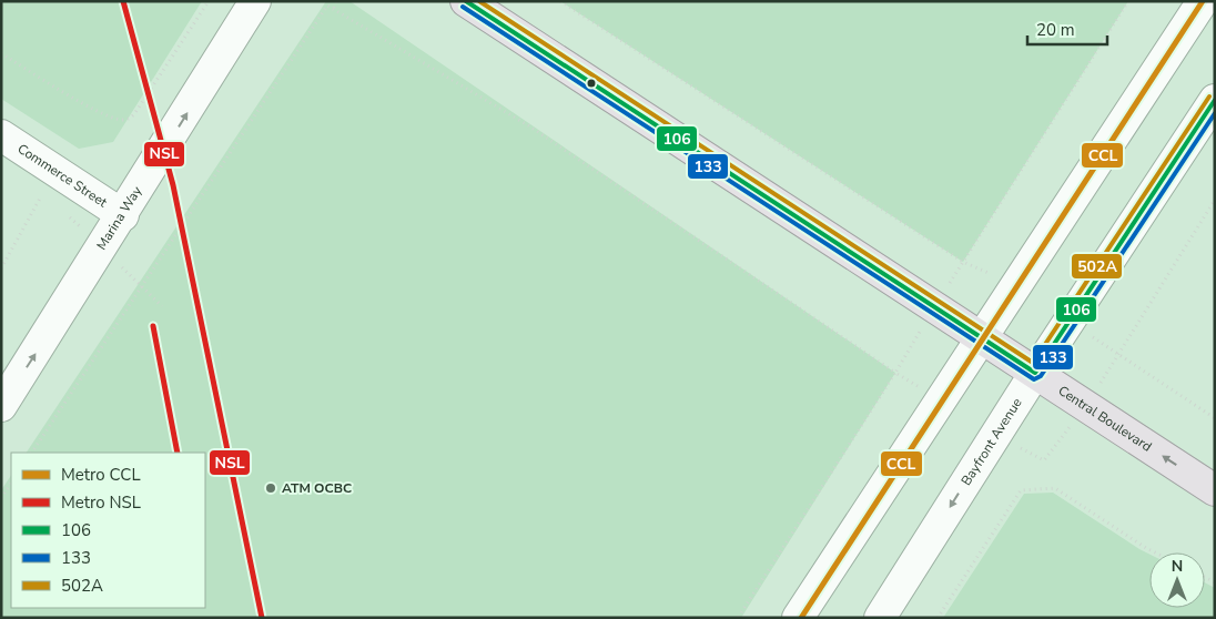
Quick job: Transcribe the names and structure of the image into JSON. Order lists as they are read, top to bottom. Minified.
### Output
{"streets":{"main road":["Commerce Street","Marina Way","Central Boulevard","Bayfront Avenue"]},"crossings":[["Commerce Street","Marina Way"],["Central Boulevard","Bayfront Avenue"]],"one_way":["Marina Way"],"places":["ATM OCBC"],"lines":["metro line CCL","metro line NSL","transit line 106","transit line 502A","transit line 133"],"legend":["Metro CCL","Metro NSL","106","133","502A"],"scale_bar":"20 m","north":"top"}
